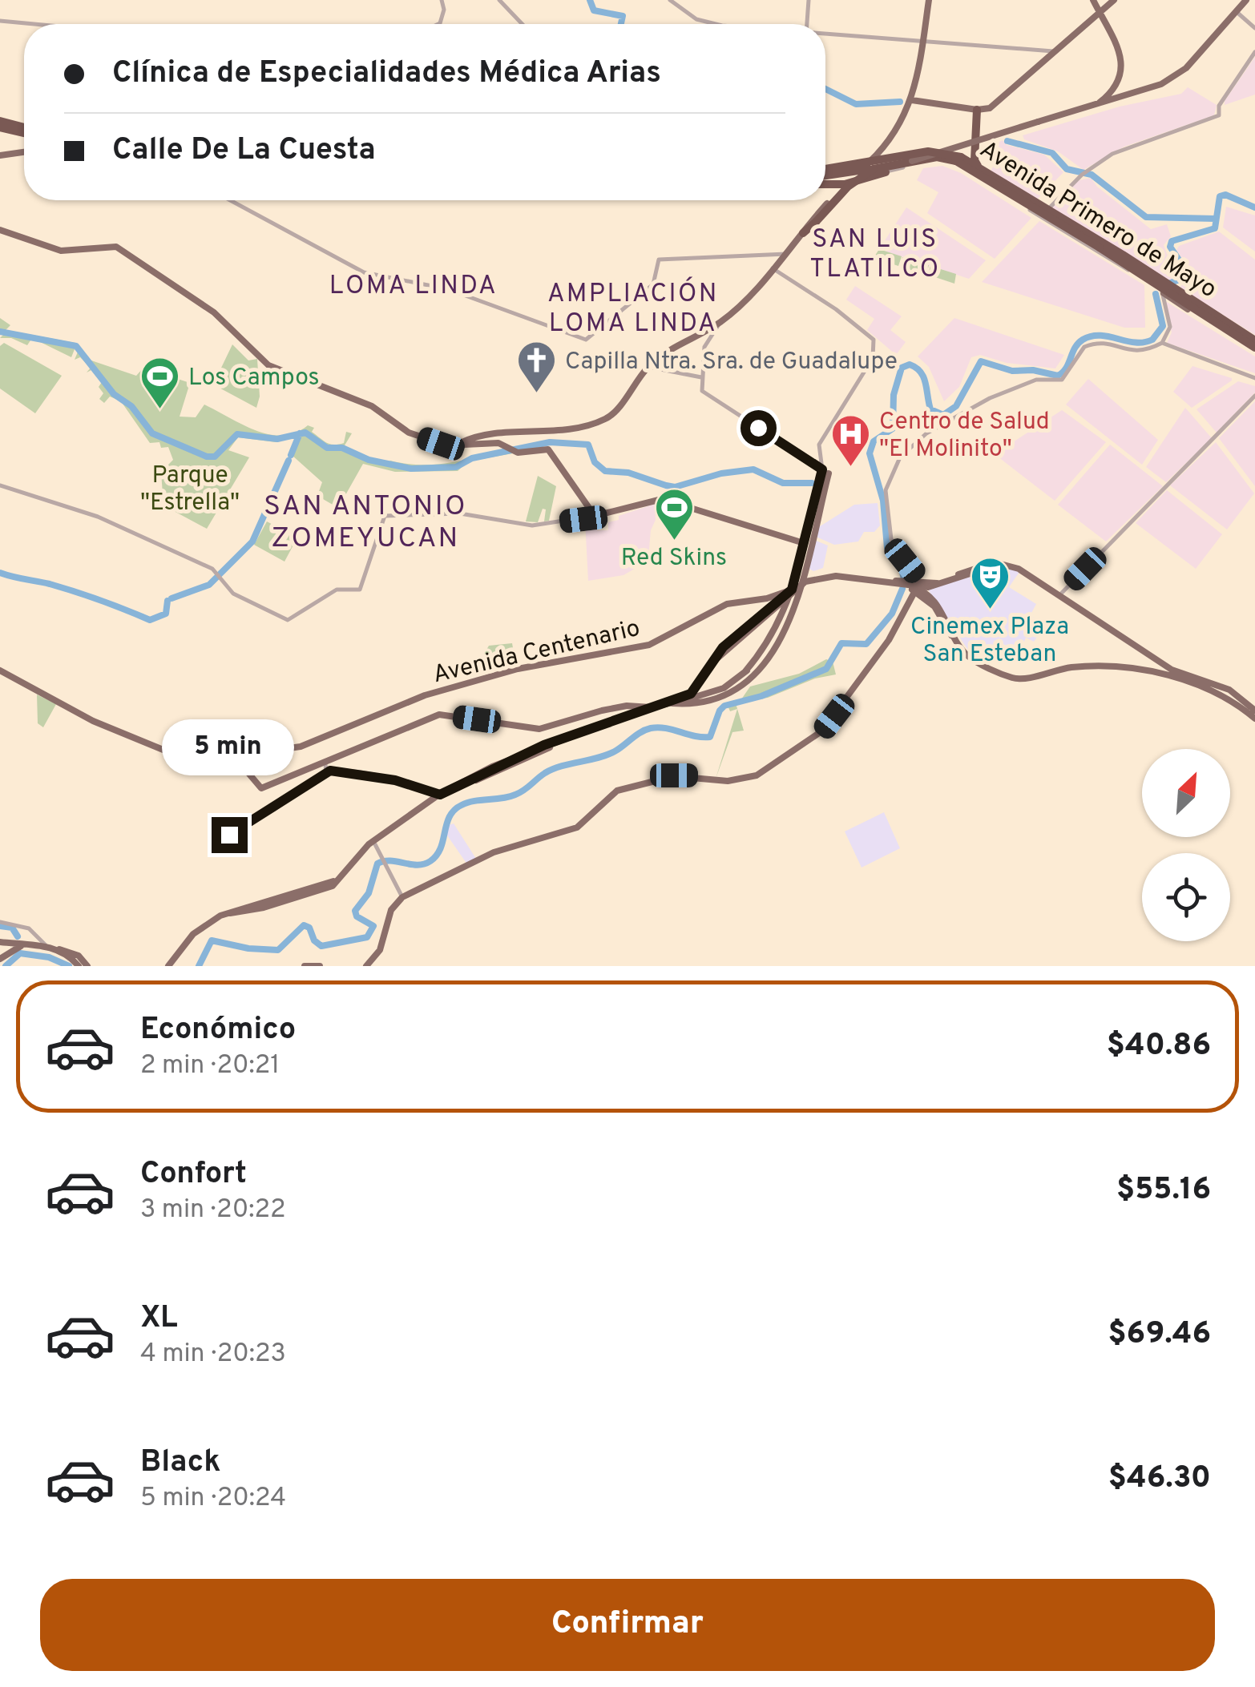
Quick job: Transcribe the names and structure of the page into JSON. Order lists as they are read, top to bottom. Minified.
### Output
{"streets":{"highway":["Avenida Primero de Mayo"],"main road":["Avenida Centenario"]},"districts":["SAN LUIS TLATILCO","LOMA LINDA","AMPLIACIÓN LOMA LINDA","SAN ANTONIO ZOMEYUCAN"],"parks":["Parque \"Estrella\""],"places":{"church":["Capilla Ntra. Sra. de Guadalupe"],"sports":["Los Campos","Red Skins"],"hospital":["Centro de Salud \"El Molinito\""],"theatre":["Cinemex Plaza San Esteban"]},"north":"top right","page":{"banner":["Clínica de Especialidades Médica Arias","Calle De La Cuesta"],"bubble":"5 min","list":[{"name":"Económico","note":"2 min · 20:21","value":"$40.86"},{"name":"Confort","note":"3 min · 20:22","value":"$55.16"},{"name":"XL","note":"4 min · 20:23","value":"$69.46"},{"name":"Black","note":"5 min · 20:24","value":"$46.30"}],"buttons":"Confirmar"}}
